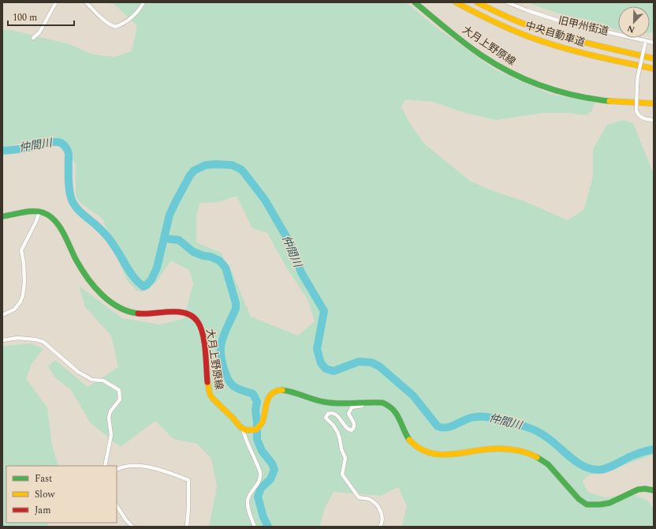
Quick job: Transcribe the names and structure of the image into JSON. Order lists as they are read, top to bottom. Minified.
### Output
{"streets":{"main road":["中央自動車道","大月上野原線"],"street":["旧甲州街道"]},"water":["仲間川"],"legend":["Fast","Slow","Jam"],"scale_bar":"100 m","north":"bottom left"}
